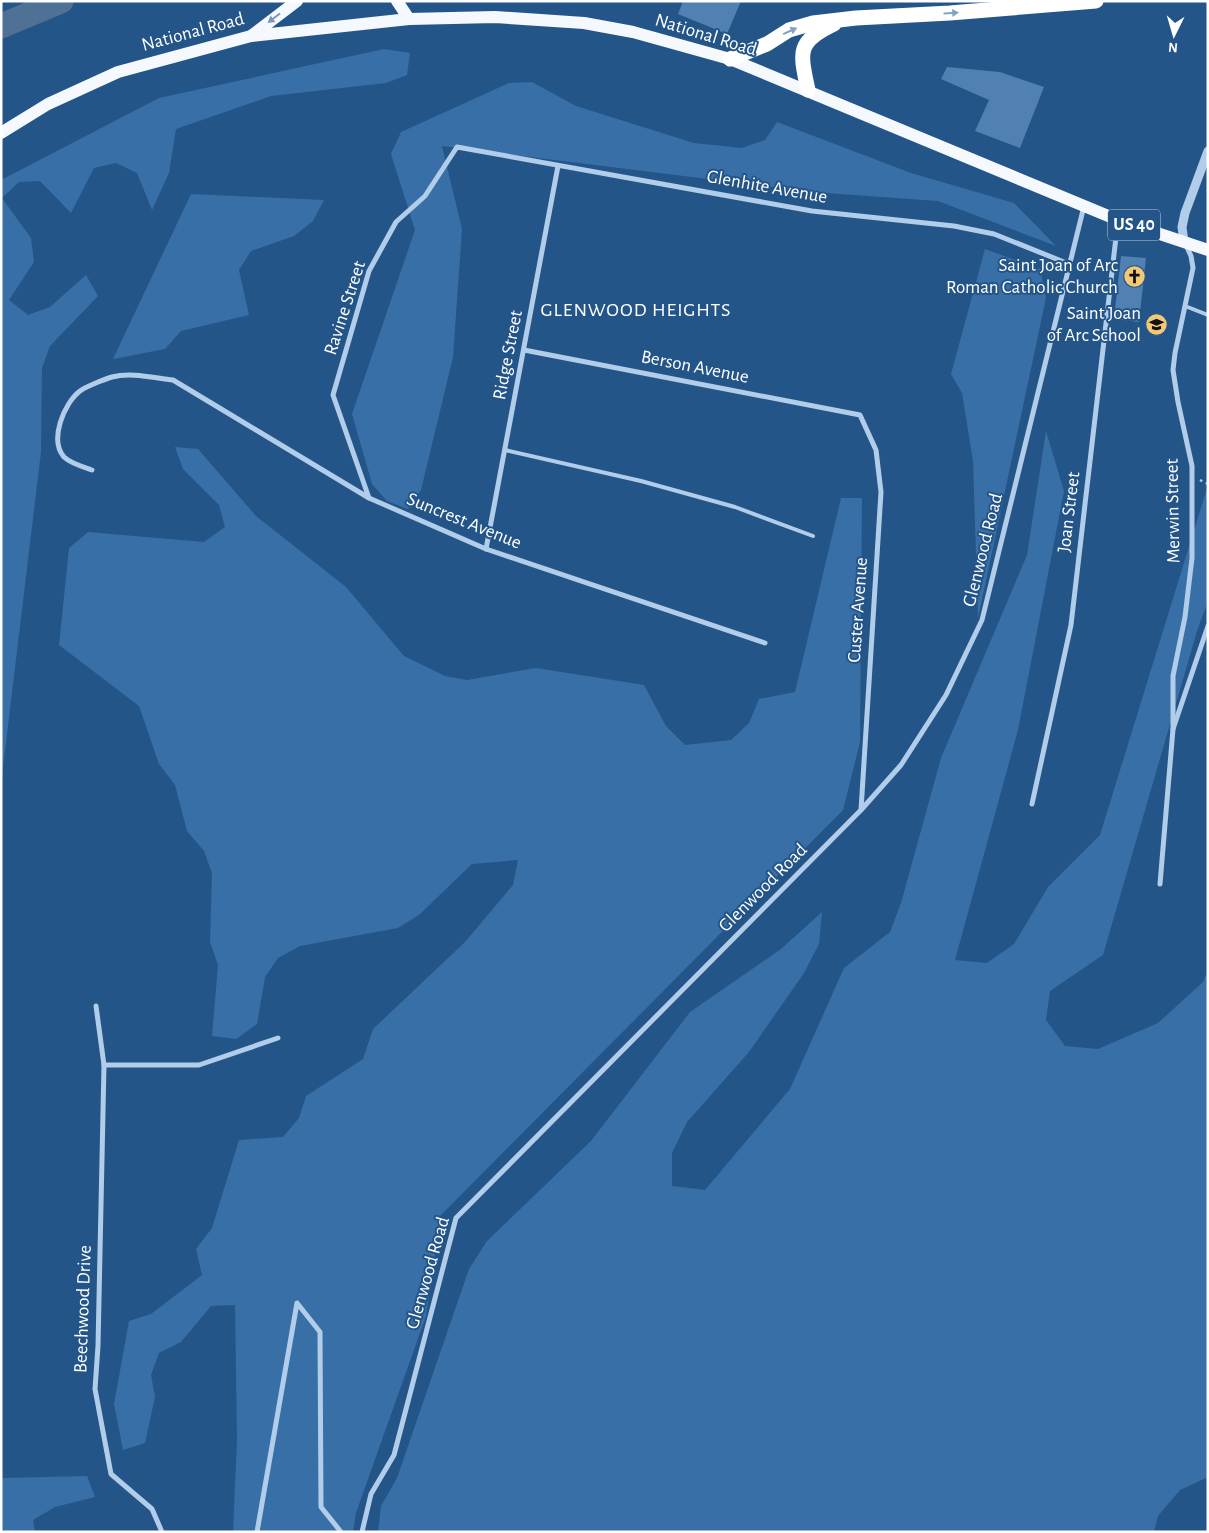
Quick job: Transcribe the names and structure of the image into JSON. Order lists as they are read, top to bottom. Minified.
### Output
{"streets":{"main road":["National Road","US 40"],"street":["Glenhite Avenue","Ravine Street","Ridge Street","Berson Avenue","Merwin Street","Joan Street","Suncrest Avenue","Glenwood Road","Custer Avenue","Beechwood Drive"]},"crossings":[["National Road","Merwin Street"],["National Road","Joan Street"],["National Road","Glenwood Road"],["Glenhite Avenue","Ravine Street"],["Glenhite Avenue","Ridge Street"],["Glenhite Avenue","Glenwood Road"],["Ravine Street","Suncrest Avenue"],["Ridge Street","Berson Avenue"],["Ridge Street","Suncrest Avenue"],["Berson Avenue","Custer Avenue"],["Glenwood Road","Custer Avenue"]],"districts":["GLENWOOD HEIGHTS"],"places":{"church":["Saint Joan of Arc Roman Catholic Church"],"school or university":["Saint Joan of Arc School"]},"north":"bottom"}
